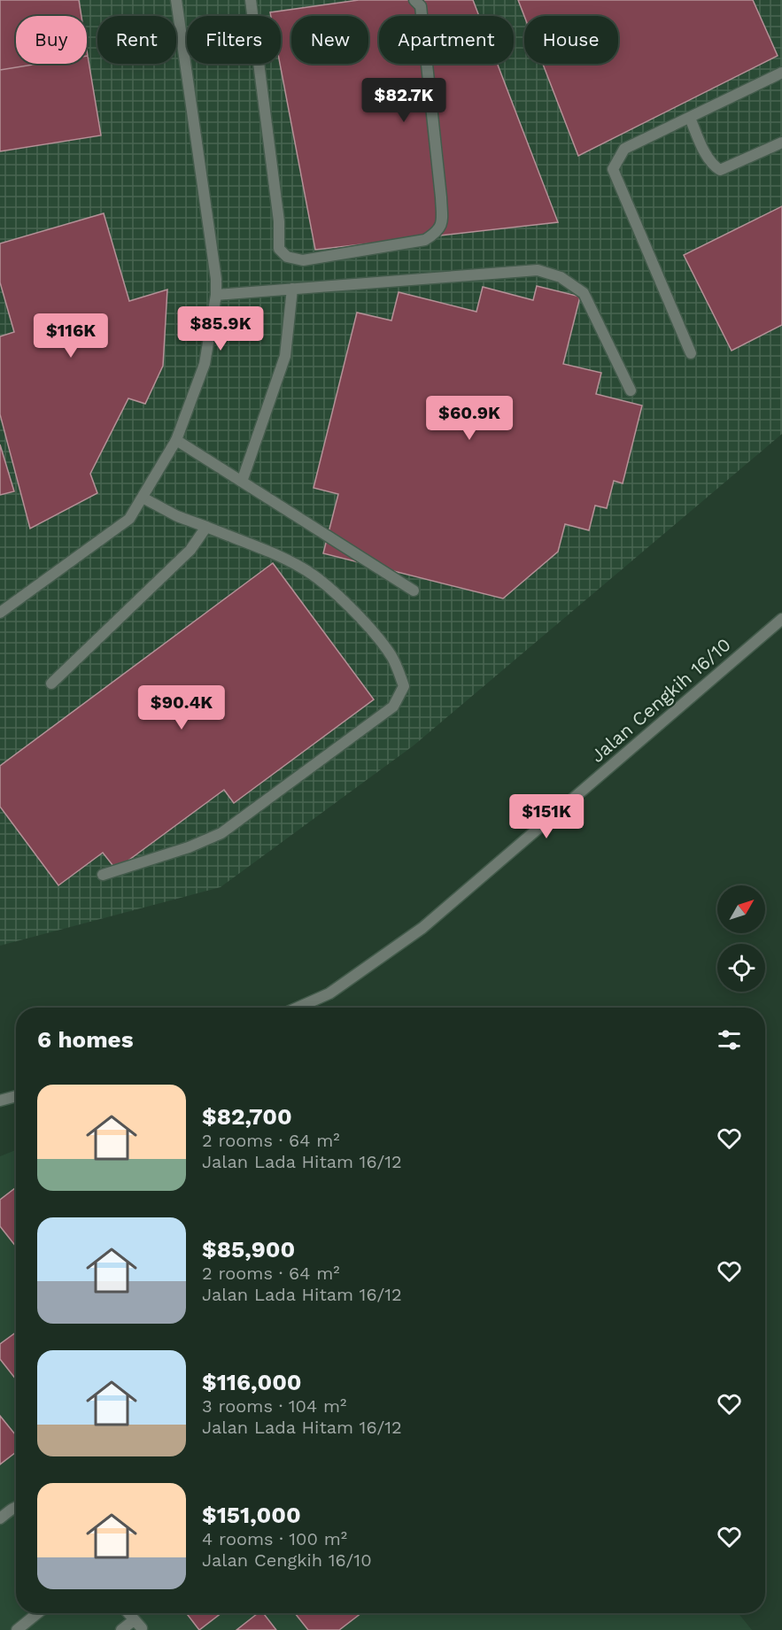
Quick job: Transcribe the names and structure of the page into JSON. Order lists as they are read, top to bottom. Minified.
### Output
{"streets":{"street":["Jalan Cengkih 16/10"]},"north":"top right","page":{"chip":["Buy","Rent","Filters","New","Apartment","House"],"price":["$82.7K","$85.9K","$116K","$60.9K","$90.4K","$151K"],"heading":"6 homes","list":[{"name":"$82,700","note":"2 rooms · 64 m² · Jalan Lada Hitam 16/12"},{"name":"$85,900","note":"2 rooms · 64 m² · Jalan Lada Hitam 16/12"},{"name":"$116,000","note":"3 rooms · 104 m² · Jalan Lada Hitam 16/12"},{"name":"$151,000","note":"4 rooms · 100 m² · Jalan Cengkih 16/10"}]}}
